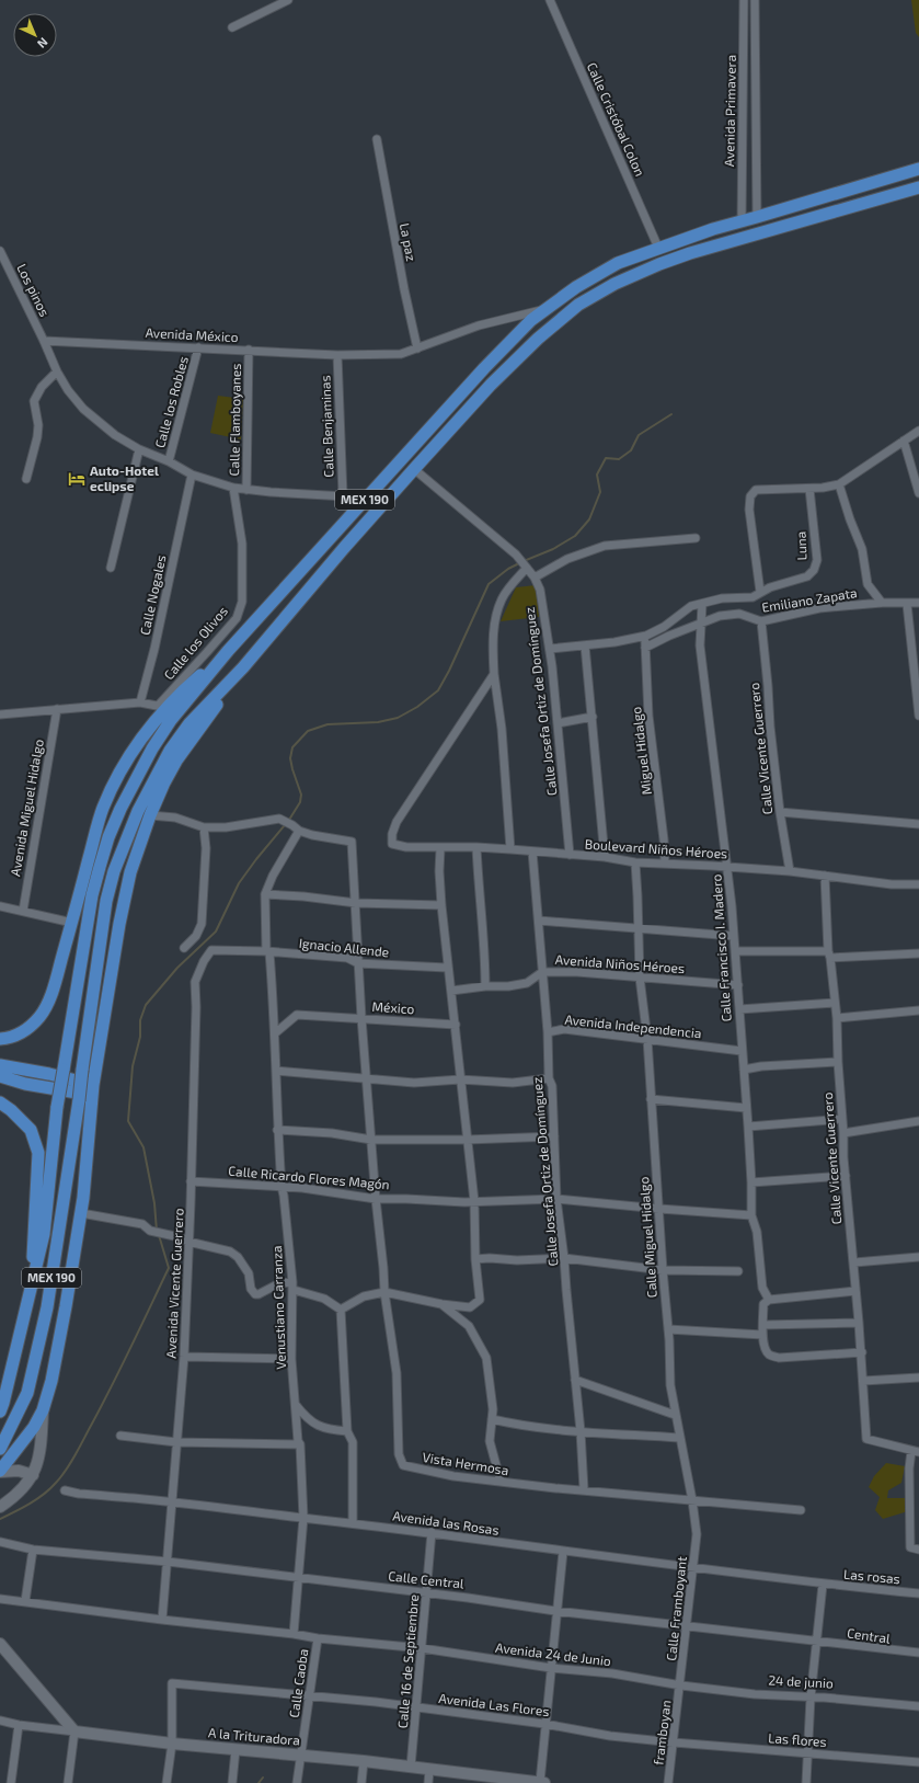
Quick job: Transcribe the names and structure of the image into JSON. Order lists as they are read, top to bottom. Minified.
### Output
{"streets":{"main road":["MEX 190"],"street":["Avenida Primavera","Calle Cristóbal Colon","La paz","Los pinos","Avenida México","Calle los Robles","Calle Flamboyanes","Calle Benjaminas","Luna","Calle Nogales","Emiliano Zapata","Calle los Olivos","Calle Josefa Ortiz de Domínguez","Calle Vicente Guerrero","Miguel Hidalgo","Avenida Miguel Hidalgo","Boulevard Niños Héroes","Ignacio Allende","Calle Francisco I. Madero","Avenida Niños Héroes","México","Avenida Independencia","Calle Ricardo Flores Magón","Calle Miguel Hidalgo","Avenida Vicente Guerrero","Venustiano Carranza","Vista Hermosa","Avenida las Rosas","Las rosas","Calle Central","Calle Framboyant","Central","Avenida 24 de Junio","Calle 16 de Septiembre","24 de junio","Calle Caoba","Avenida Las Flores","framboyan","A la Trituradora","Las flores"]},"crossings":[["Avenida Primavera","MEX 190"],["Calle Cristóbal Colon","MEX 190"],["La paz","Avenida México"],["Los pinos","Avenida México"],["Los pinos","Calle los Robles"],["Los pinos","Calle Flamboyanes"],["Los pinos","Calle Benjaminas"],["Los pinos","MEX 190"],["Los pinos","Calle Nogales"],["Los pinos","Calle los Olivos"],["Avenida México","Calle los Robles"],["Avenida México","Calle Flamboyanes"],["Avenida México","Calle Benjaminas"],["Avenida México","MEX 190"],["MEX 190","Calle Josefa Ortiz de Domínguez"],["Luna","Calle Josefa Ortiz de Domínguez"],["Luna","Miguel Hidalgo"],["Luna","Calle Francisco I. Madero"],["Emiliano Zapata","Calle Vicente Guerrero"],["Emiliano Zapata","Miguel Hidalgo"],["Emiliano Zapata","Calle Francisco I. Madero"],["Calle Josefa Ortiz de Domínguez","Boulevard Niños Héroes"],["Calle Josefa Ortiz de Domínguez","Avenida Niños Héroes"],["Calle Josefa Ortiz de Domínguez","Avenida Independencia"],["Calle Josefa Ortiz de Domínguez","Calle Ricardo Flores Magón"],["Calle Josefa Ortiz de Domínguez","Vista Hermosa"],["Calle Vicente Guerrero","Boulevard Niños Héroes"],["Miguel Hidalgo","Boulevard Niños Héroes"],["Boulevard Niños Héroes","Calle Francisco I. Madero"],["Boulevard Niños Héroes","Calle Miguel Hidalgo"],["Ignacio Allende","Avenida Vicente Guerrero"],["Ignacio Allende","Venustiano Carranza"],["Calle Francisco I. Madero","Avenida Niños Héroes"],["Calle Francisco I. Madero","Avenida Independencia"],["Calle Francisco I. Madero","Calle Ricardo Flores Magón"],["Avenida Niños Héroes","Calle Miguel Hidalgo"],["México","Venustiano Carranza"],["Avenida Independencia","Calle Miguel Hidalgo"],["Calle Ricardo Flores Magón","Calle Miguel Hidalgo"],["Calle Ricardo Flores Magón","Avenida Vicente Guerrero"],["Calle Ricardo Flores Magón","Venustiano Carranza"],["Calle Miguel Hidalgo","Vista Hermosa"],["Calle Miguel Hidalgo","Calle Framboyant"],["Avenida Vicente Guerrero","Avenida las Rosas"],["Avenida Vicente Guerrero","Calle Central"],["Avenida Vicente Guerrero","Avenida 24 de Junio"],["Venustiano Carranza","Avenida las Rosas"],["Venustiano Carranza","Calle Central"],["Venustiano Carranza","Avenida 24 de Junio"],["Vista Hermosa","Calle Framboyant"],["Avenida las Rosas","Las rosas"],["Avenida las Rosas","Calle Framboyant"],["Avenida las Rosas","Calle 16 de Septiembre"],["Calle Central","Calle Framboyant"],["Calle Central","Central"],["Calle Central","Calle 16 de Septiembre"],["Calle Framboyant","Avenida 24 de Junio"],["Calle Framboyant","24 de junio"],["Calle Framboyant","framboyan"],["Avenida 24 de Junio","Calle 16 de Septiembre"],["Avenida 24 de Junio","24 de junio"],["Avenida 24 de Junio","Calle Caoba"],["Avenida 24 de Junio","framboyan"],["Calle 16 de Septiembre","Avenida Las Flores"],["Calle 16 de Septiembre","A la Trituradora"],["24 de junio","framboyan"],["Calle Caoba","Avenida Las Flores"],["Calle Caoba","A la Trituradora"],["Avenida Las Flores","framboyan"],["Avenida Las Flores","A la Trituradora"],["Avenida Las Flores","Las flores"],["framboyan","Las flores"]],"places":{"hotel":["Auto-Hotel eclipse"]},"north":"bottom right"}
